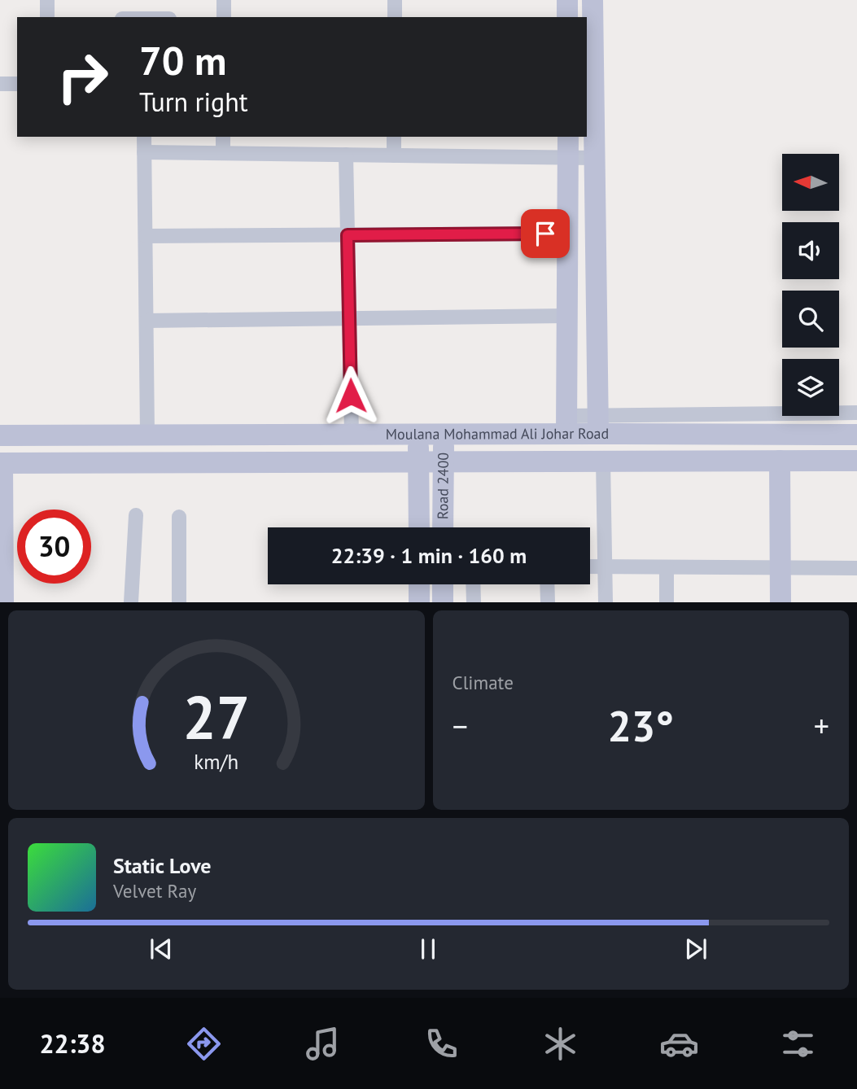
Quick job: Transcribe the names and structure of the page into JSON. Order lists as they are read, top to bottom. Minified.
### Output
{"streets":{"main road":["Moulana Mohammad Ali Johar Road","Road 2400"]},"crossings":[["Moulana Mohammad Ali Johar Road","Road 2400"]],"north":"left","page":{"turn":["70 m","Turn right"],"limit":"30","trip":"22:39 · 1 min · 160 m","tile":"Climate","heat":["−","23°","+"],"song":["Static Love","Velvet Ray"],"tabs":"22:38","gauge":["27","km/h"]}}
